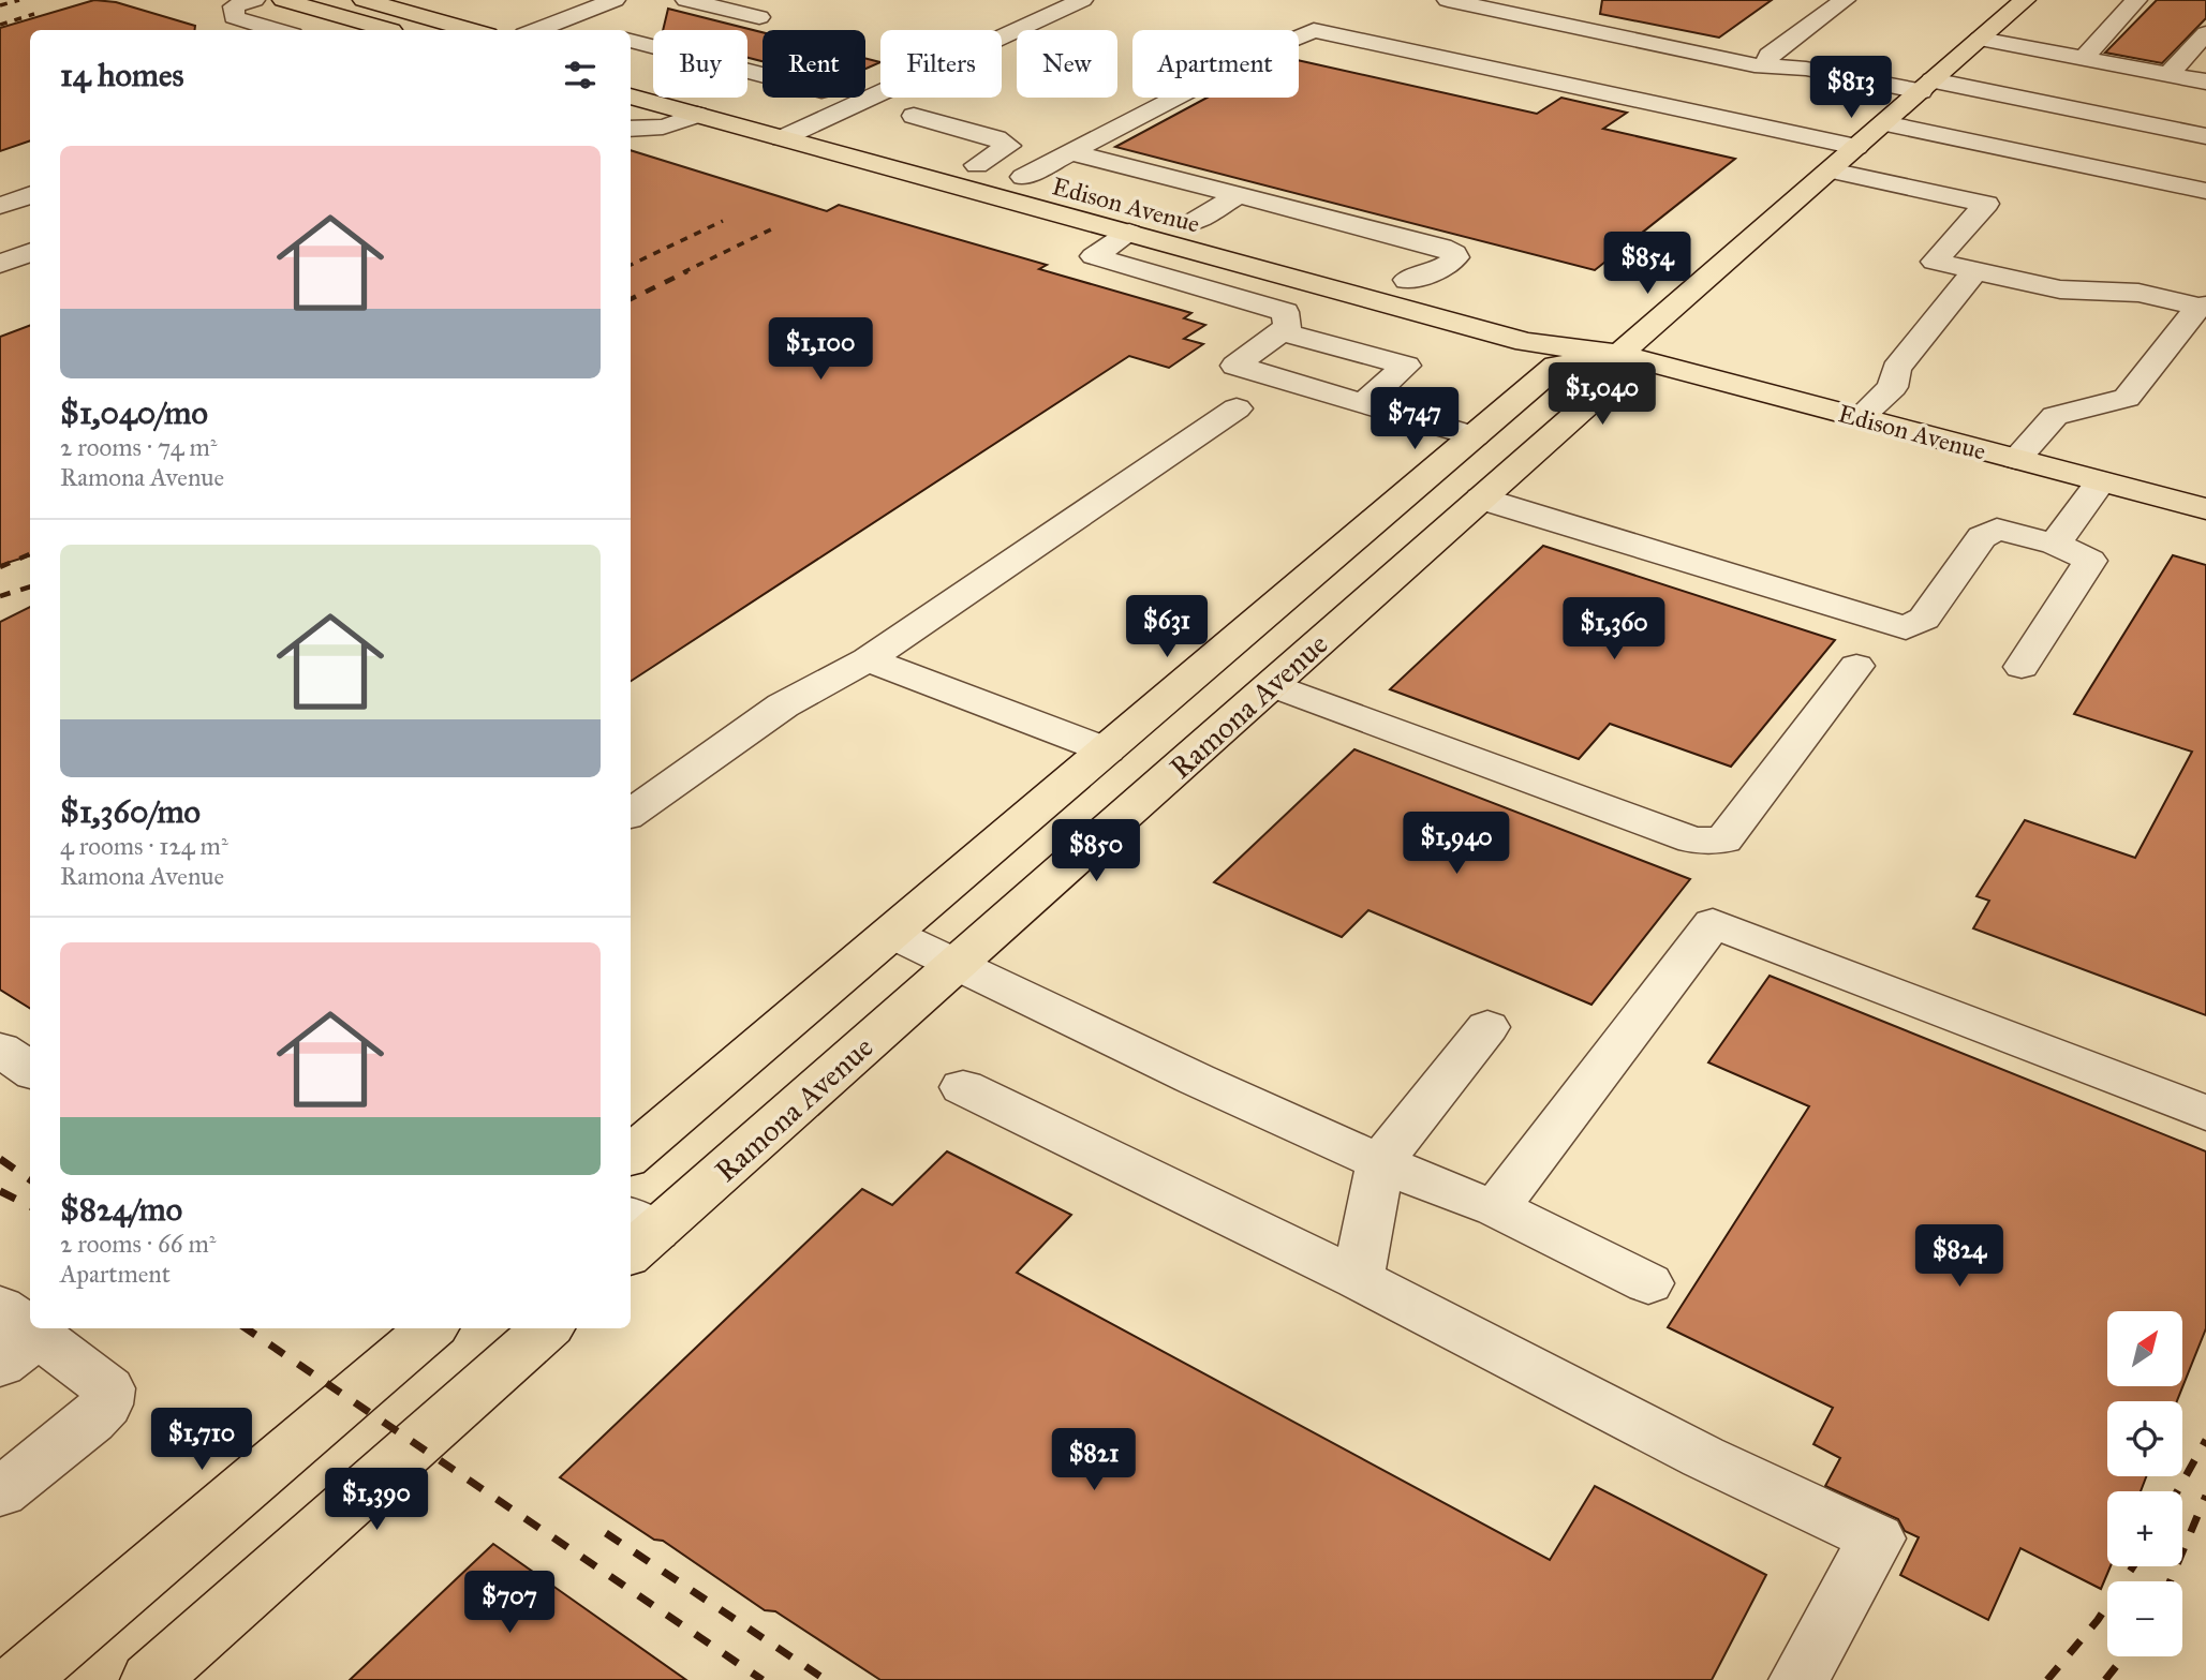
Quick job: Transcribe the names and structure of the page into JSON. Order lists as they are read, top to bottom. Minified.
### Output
{"streets":{"main road":["Edison Avenue","Ramona Avenue"]},"crossings":[["Edison Avenue","Ramona Avenue"]],"north":"top right","page":{"chip":["Buy","Rent","Filters","New","Apartment"],"heading":"14 homes","price":["$813","$854","$1,100","$1,040","$747","$631","$1,360","$1,940","$850","$824","$1,710","$821","$1,390","$707"],"list":[{"name":"$1,040/mo","note":"2 rooms · 74 m² · Ramona Avenue"},{"name":"$1,360/mo","note":"4 rooms · 124 m² · Ramona Avenue"},{"name":"$824/mo","note":"2 rooms · 66 m² · Apartment"}],"map_buttons":["+","−"]}}
